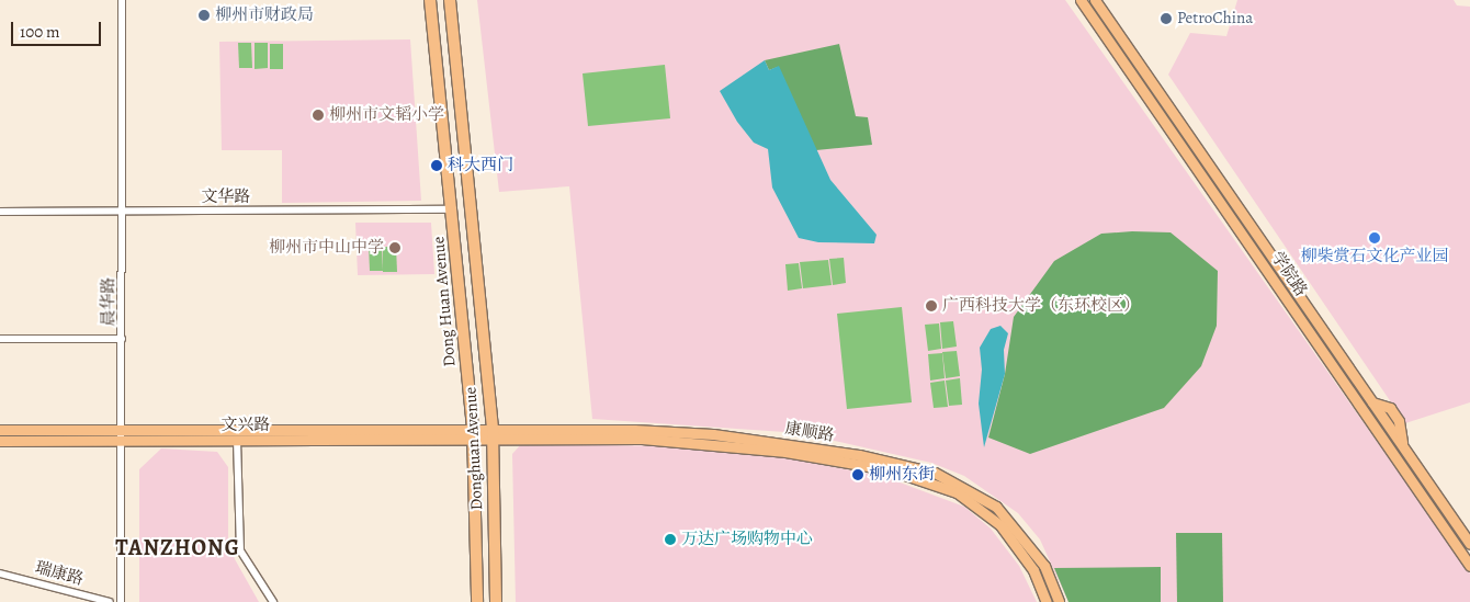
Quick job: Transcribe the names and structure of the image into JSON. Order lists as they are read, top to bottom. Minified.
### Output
{"streets":{"highway":["Dong Huan Avenue","Donghuan Avenue"],"main road":["学院路","文兴路","康顺路"],"street":["文华路","晨华路","瑞康路"]},"crossings":[["文华路","晨华路"],["文华路","Dong Huan Avenue"],["晨华路","文兴路"],["Dong Huan Avenue","文兴路"],["文兴路","康顺路"],["文兴路","Donghuan Avenue"],["康顺路","Donghuan Avenue"]],"districts":["TANZHONG"],"places":["柳州市财政局","PetroChina","柳州市文韬小学","科大西门","柳柴赏石文化产业园","柳州市中山中学","广西科技大学（东环校区）","柳州东街","万达广场购物中心"],"scale_bar":"100 m"}
